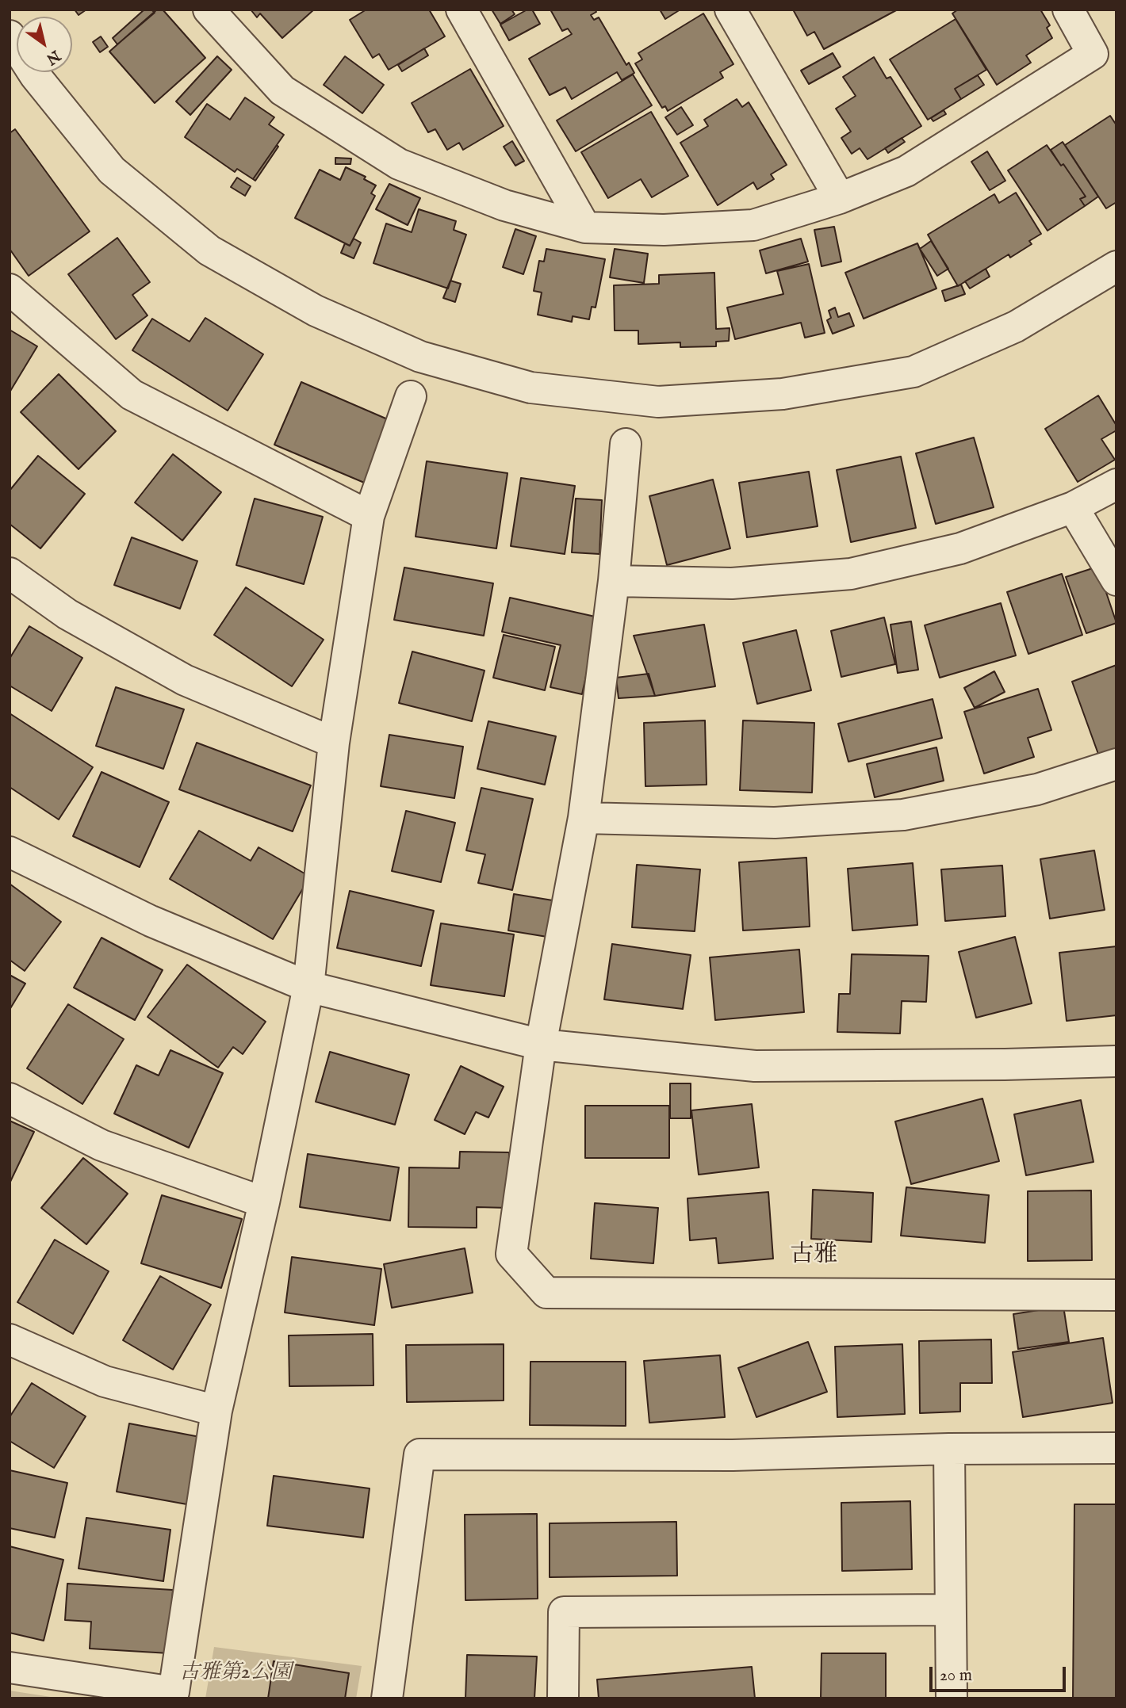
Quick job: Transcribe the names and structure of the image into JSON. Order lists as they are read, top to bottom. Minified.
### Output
{"districts":["古雅"],"parks":["古雅第2公園"],"scale_bar":"20 m","north":"bottom right"}
